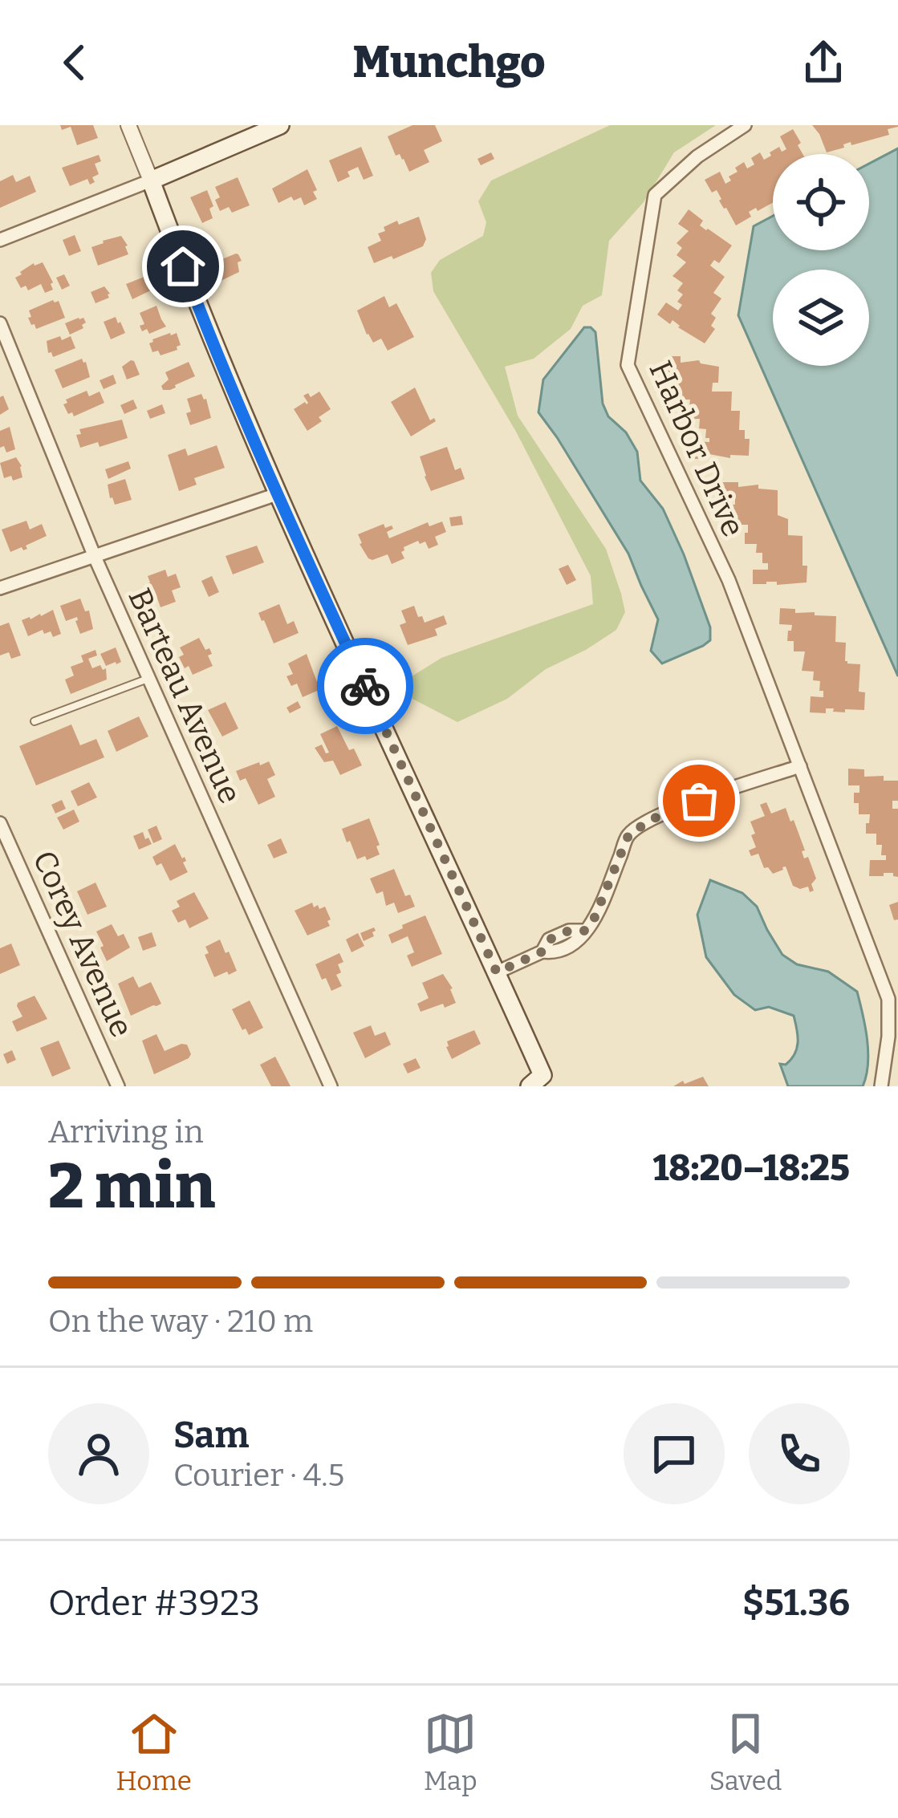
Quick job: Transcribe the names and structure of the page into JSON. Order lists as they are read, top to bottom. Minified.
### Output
{"streets":{"street":["Harbor Drive","Barteau Avenue","Corey Avenue"]},"page":{"header":"Munchgo","heading":["2 min","Arriving in","18:20–18:25"],"panel":["Sam","Courier · 4.5","Order #3923","$51.36"],"bar":"On the way · 210 m","tabs":["Home","Map","Saved"]}}
